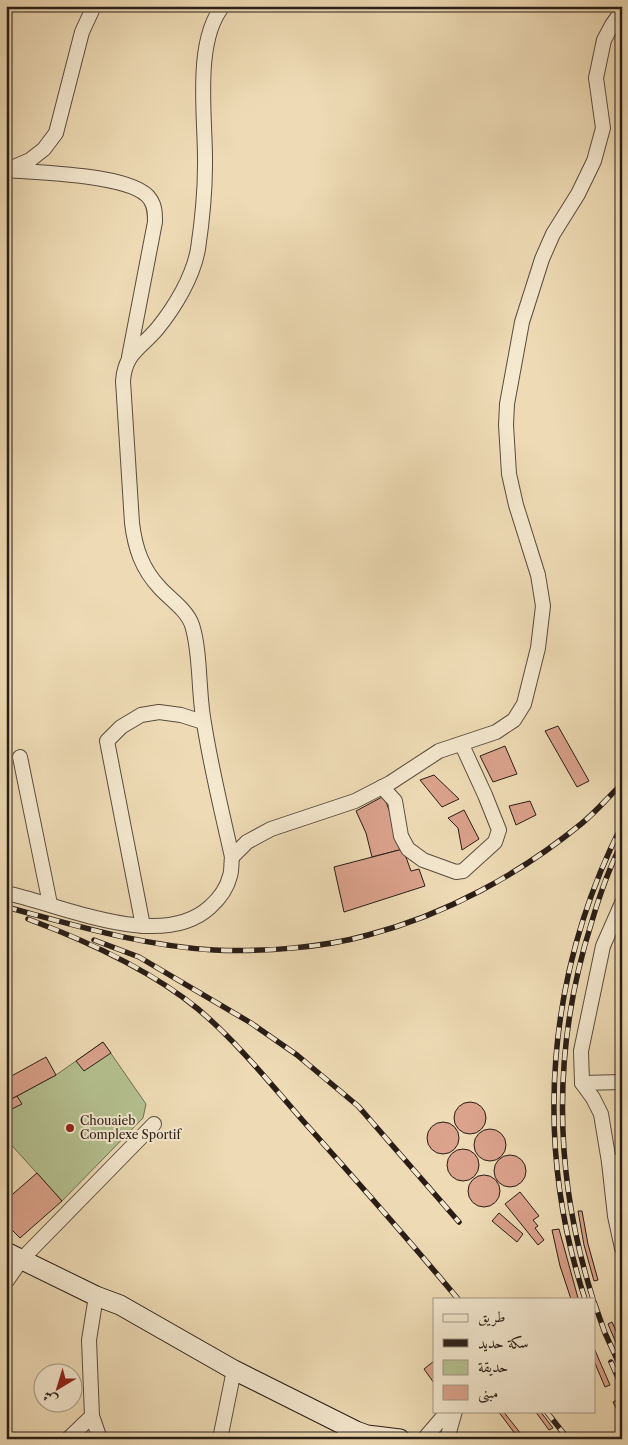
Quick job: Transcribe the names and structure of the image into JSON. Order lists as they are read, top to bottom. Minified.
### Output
{"places":["Chouaieb Complexe Sportif"],"legend":["طريق","سكة حديد","حديقة","مبنى"],"north":"bottom left"}
